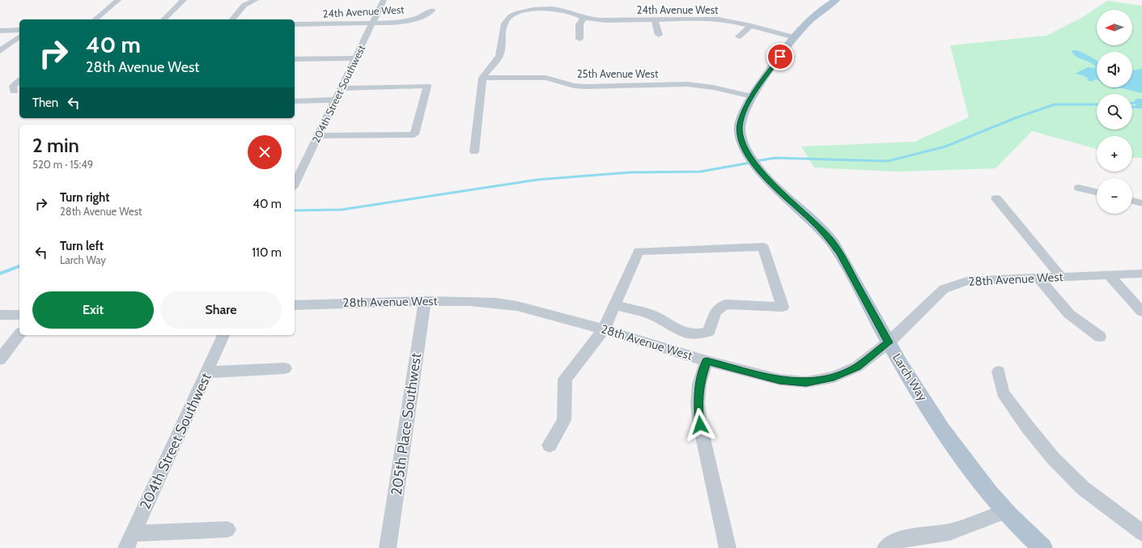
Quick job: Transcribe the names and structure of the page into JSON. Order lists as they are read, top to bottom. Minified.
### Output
{"streets":{"main road":["Larch Way"],"street":["24th Avenue West","25th Avenue West","204th Street Southwest","28th Avenue West","205th Place Southwest"]},"crossings":[["24th Avenue West","25th Avenue West"],["24th Avenue West","204th Street Southwest"],["24th Avenue West","Larch Way"],["25th Avenue West","Larch Way"],["28th Avenue West","Larch Way"],["28th Avenue West","205th Place Southwest"]],"north":"left","page":{"map_buttons":["+","−"],"turn":["40 m","28th Avenue West"],"then":"Then","heading":["2 min","520 m · 15:49"],"list":[{"name":"Turn right","note":"28th Avenue West","value":"40 m"},{"name":"Turn left","note":"Larch Way","value":"110 m"}],"buttons":["Exit","Share"]}}
